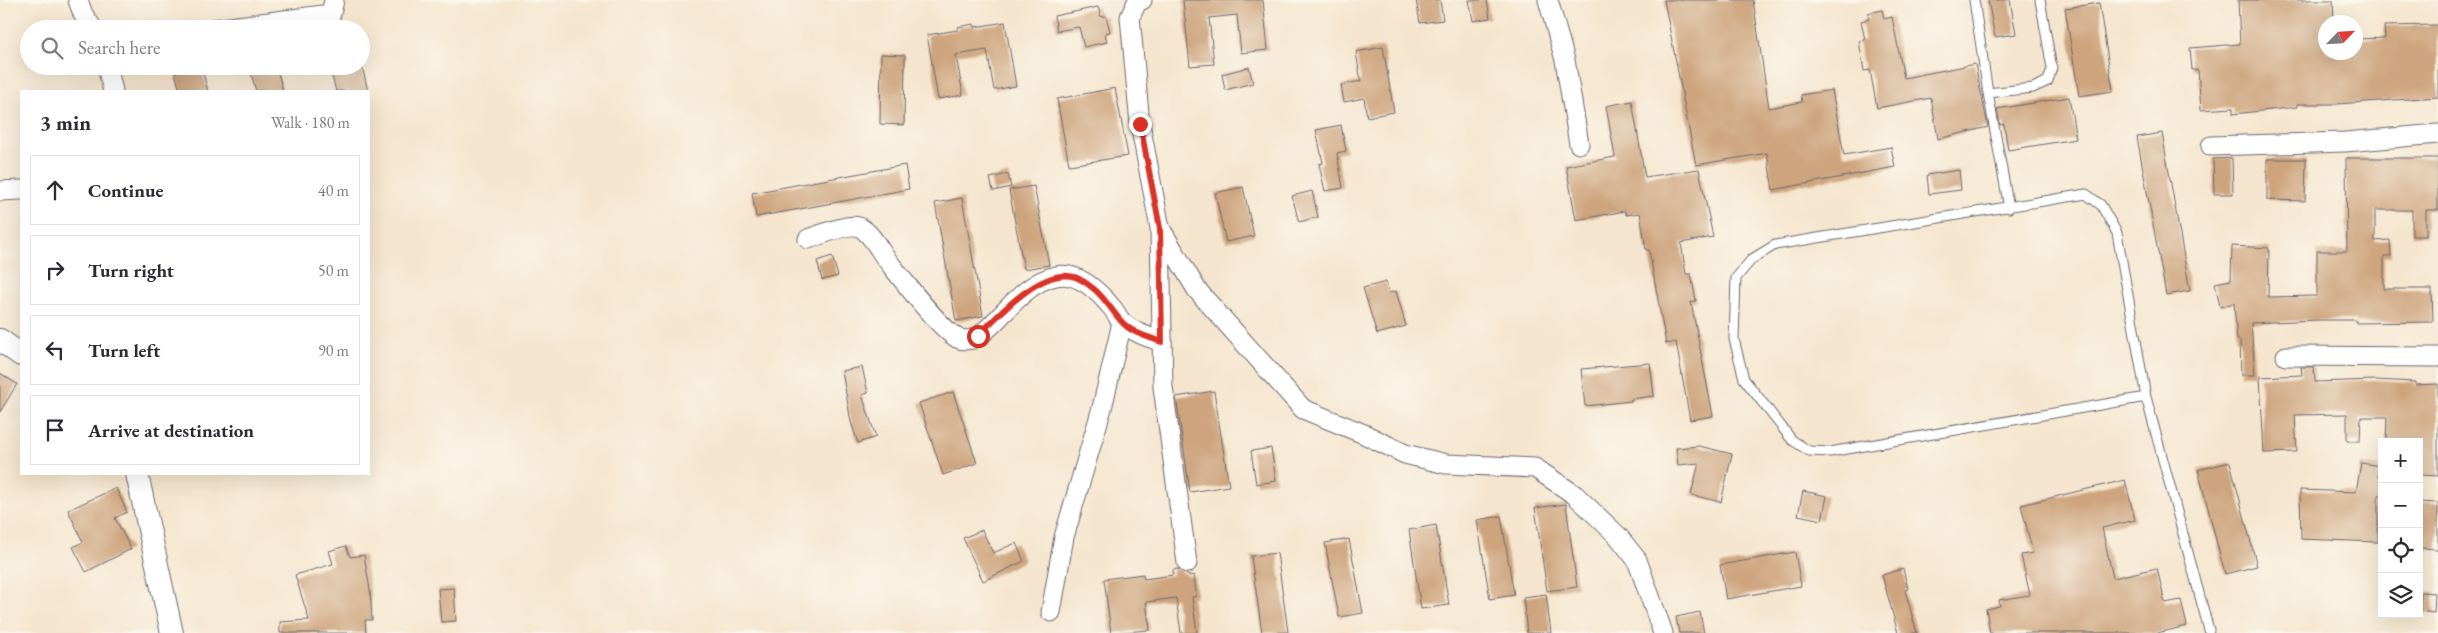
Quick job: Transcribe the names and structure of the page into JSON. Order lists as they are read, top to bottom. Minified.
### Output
{"north":"top right","page":{"search":"Search here","heading":["3 min","Walk · 180 m"],"list":[["Continue","40 m"],["Turn right","50 m"],["Turn left","90 m"],"Arrive at destination"],"map_buttons":["+","−"]}}
